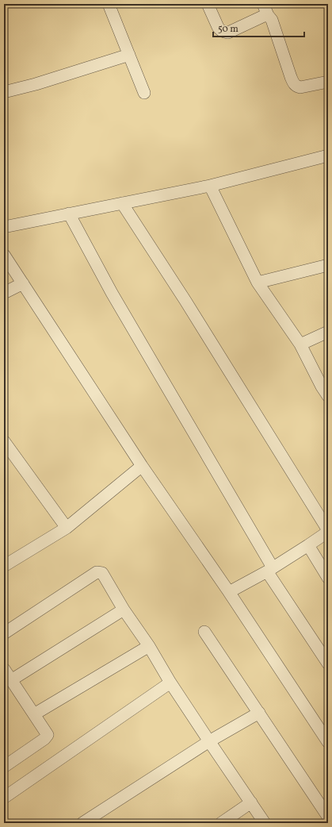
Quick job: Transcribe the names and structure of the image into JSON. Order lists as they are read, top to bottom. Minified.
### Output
{"scale_bar":"50 m"}
